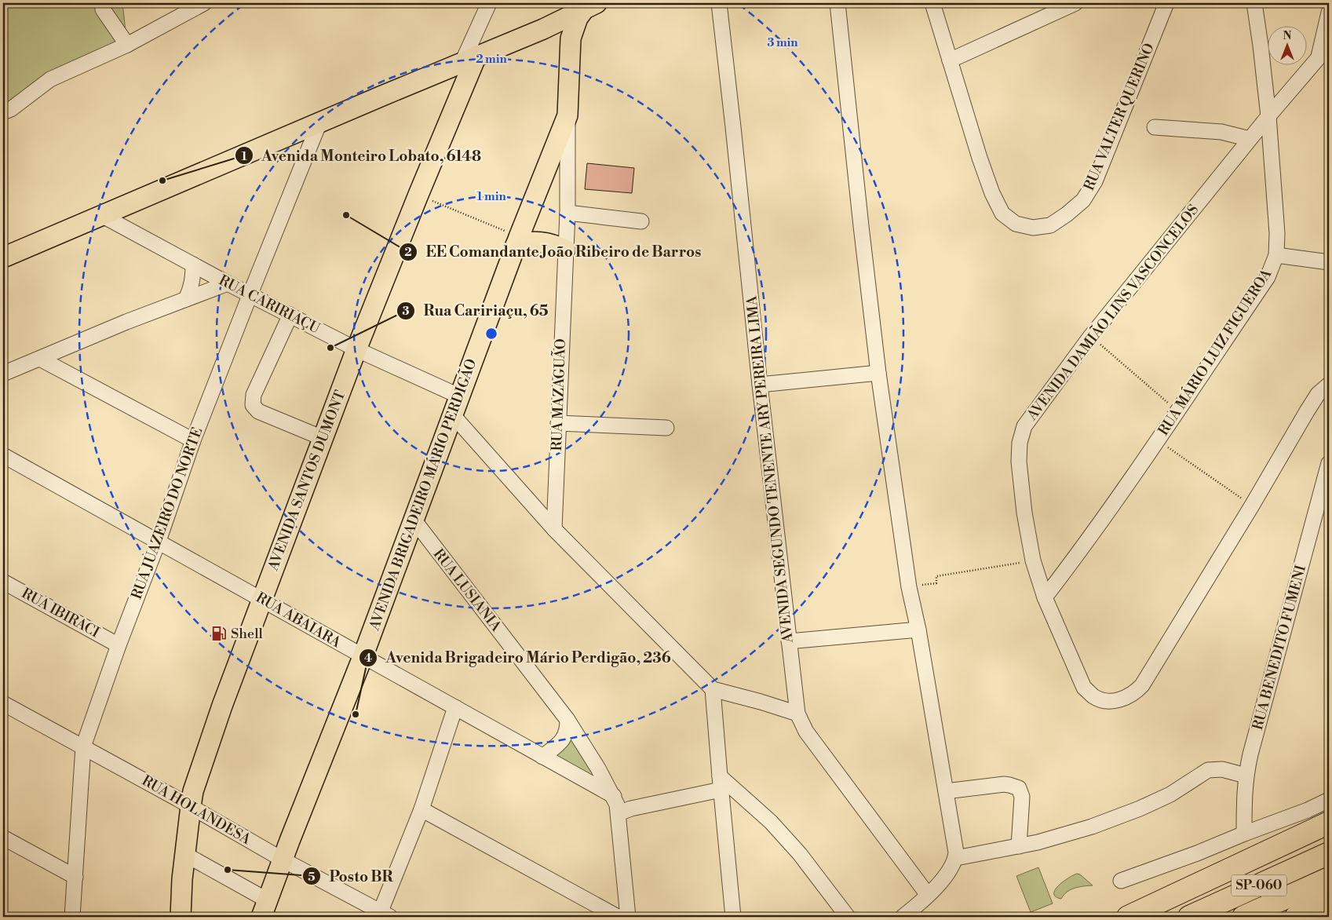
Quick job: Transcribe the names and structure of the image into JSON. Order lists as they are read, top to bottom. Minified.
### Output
{"streets":{"highway":["SP-060"],"main road":["RUA MAZAGUÃO","AVENIDA SANTOS DUMONT","AVENIDA BRIGADEIRO MÁRIO PERDIGÃO"],"street":["RUA VALTER QUERINO","RUA CARIRIAÇU","AVENIDA DAMIÃO LINS VASCONCELOS","RUA MÁRIO LUIZ FIGUEROA","AVENIDA SEGUNDO TENENTE ARY PEREIRA LIMA","RUA JUAZEIRO DO NORTE","RUA LUSIANIA","RUA IBIRACI","RUA ABAIARA","RUA BENEDITO FUMENI","RUA HOLANDESA"]},"crossings":[["RUA CARIRIAÇU","AVENIDA SANTOS DUMONT"],["RUA CARIRIAÇU","AVENIDA BRIGADEIRO MÁRIO PERDIGÃO"],["RUA CARIRIAÇU","RUA JUAZEIRO DO NORTE"],["AVENIDA DAMIÃO LINS VASCONCELOS","RUA MÁRIO LUIZ FIGUEROA"],["RUA MAZAGUÃO","AVENIDA BRIGADEIRO MÁRIO PERDIGÃO"],["AVENIDA SANTOS DUMONT","RUA ABAIARA"],["AVENIDA SANTOS DUMONT","RUA HOLANDESA"],["AVENIDA BRIGADEIRO MÁRIO PERDIGÃO","RUA LUSIANIA"],["AVENIDA BRIGADEIRO MÁRIO PERDIGÃO","RUA ABAIARA"],["AVENIDA BRIGADEIRO MÁRIO PERDIGÃO","RUA HOLANDESA"],["RUA JUAZEIRO DO NORTE","RUA IBIRACI"],["RUA JUAZEIRO DO NORTE","RUA ABAIARA"],["RUA JUAZEIRO DO NORTE","RUA HOLANDESA"],["RUA LUSIANIA","RUA ABAIARA"]],"places":{"other":["Avenida Monteiro Lobato, 6148","EE Comandante João Ribeiro de Barros","Rua Caririaçu, 65","Avenida Brigadeiro Mário Perdigão, 236","Posto BR"],"fuel station":["Shell"]},"north":"top","rings":["3 min","2 min","1 min"]}
